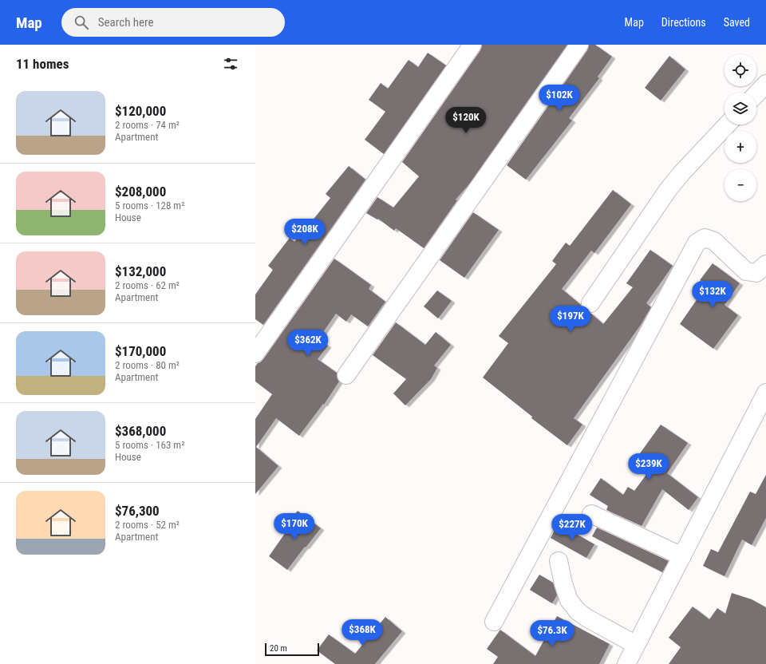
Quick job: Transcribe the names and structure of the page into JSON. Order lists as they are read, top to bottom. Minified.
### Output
{"scale_bar":"20 m","page":{"header":"Map","search":"Search here","nav":["Map","Directions","Saved"],"heading":"11 homes","map_buttons":["+","−"],"list":[{"name":"$120,000","note":"2 rooms · 74 m² · Apartment"},{"name":"$208,000","note":"5 rooms · 128 m² · House"},{"name":"$132,000","note":"2 rooms · 62 m² · Apartment"},{"name":"$170,000","note":"2 rooms · 80 m² · Apartment"},{"name":"$368,000","note":"5 rooms · 163 m² · House"},{"name":"$76,300","note":"2 rooms · 52 m² · Apartment"}],"price":["$102K","$120K","$208K","$132K","$197K","$362K","$239K","$170K","$227K","$368K","$76.3K"],"scale":"20 m"}}
